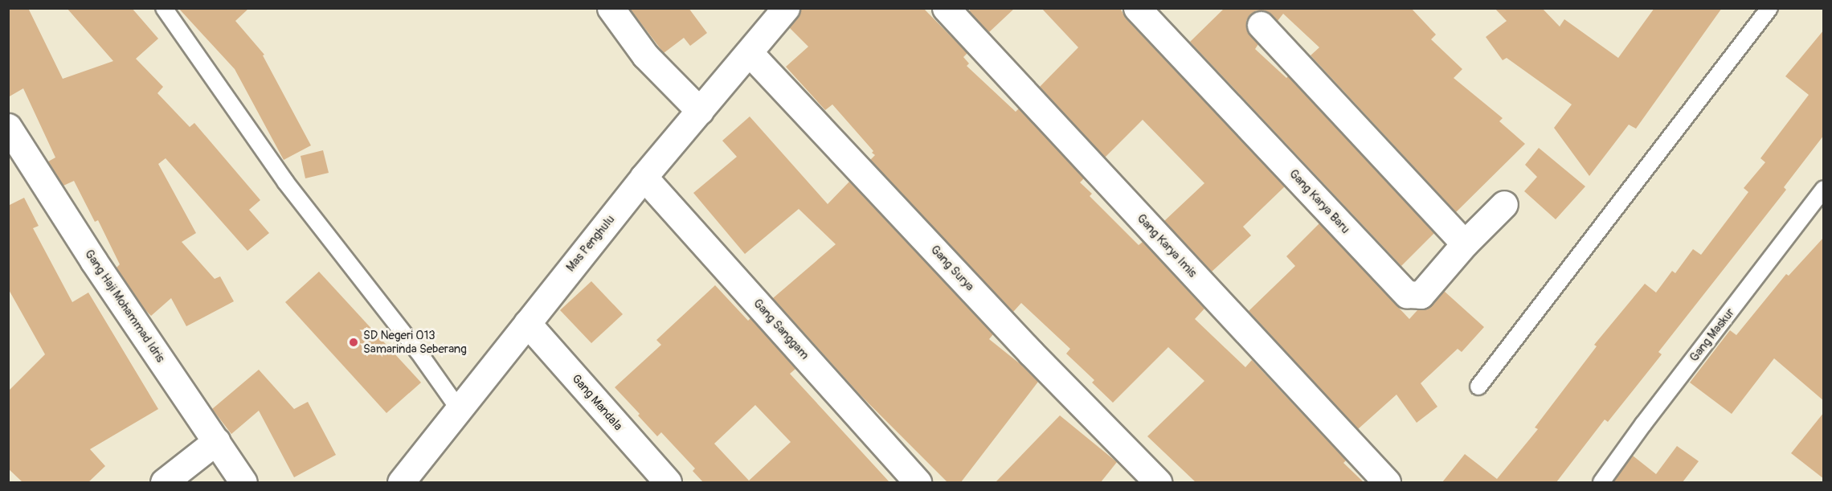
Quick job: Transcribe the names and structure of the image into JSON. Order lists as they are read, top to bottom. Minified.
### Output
{"streets":{"street":["Gang Karya Baru","Mas Penghulu","Gang Karya Imis","Gang Surya","Gang Haji Mohammad Idris","Gang Sanggam","Gang Mandala"],"lane":["Gang Maskur"]},"crossings":[["Mas Penghulu","Gang Surya"],["Mas Penghulu","Gang Sanggam"],["Mas Penghulu","Gang Mandala"]],"places":["SD Negeri 013 Samarinda Seberang"]}
